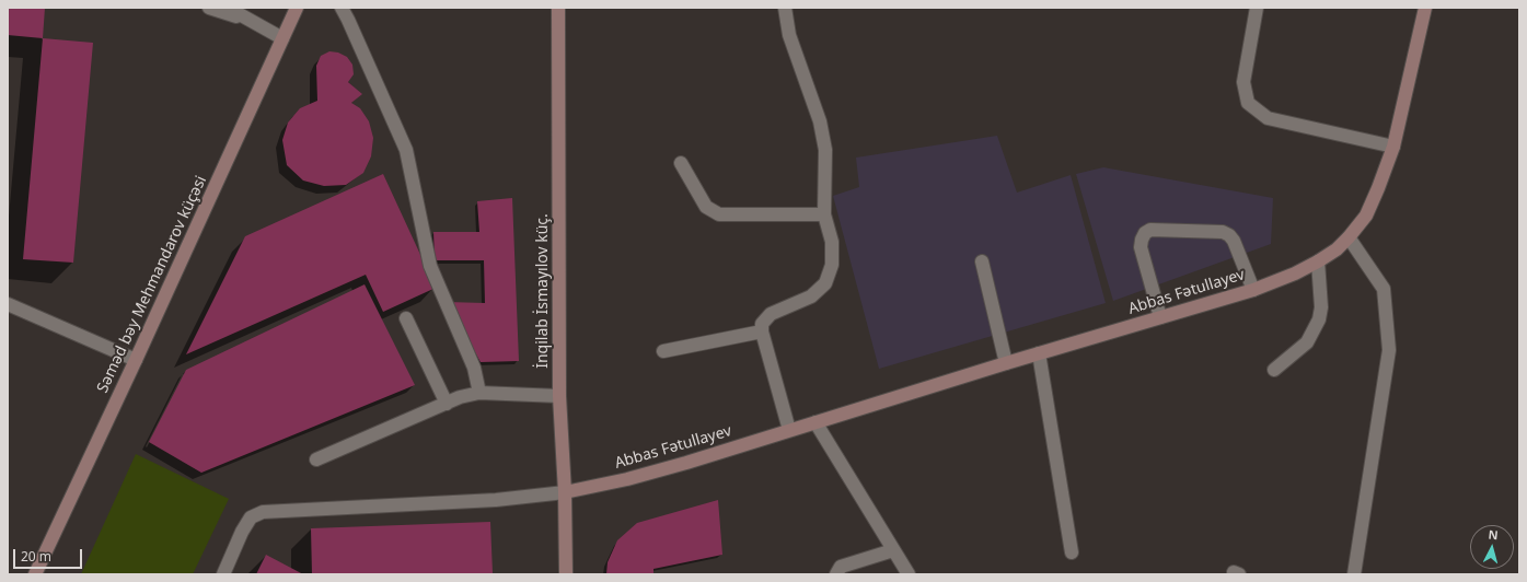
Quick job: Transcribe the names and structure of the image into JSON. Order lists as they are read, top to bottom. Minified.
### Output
{"streets":{"main road":["Səməd bəy Mehmandarov küçəsi","İnqilab İsmayılov küç.","Abbas Fətullayev"]},"crossings":[["İnqilab İsmayılov küç.","Abbas Fətullayev"]],"scale_bar":"20 m","north":"top"}
